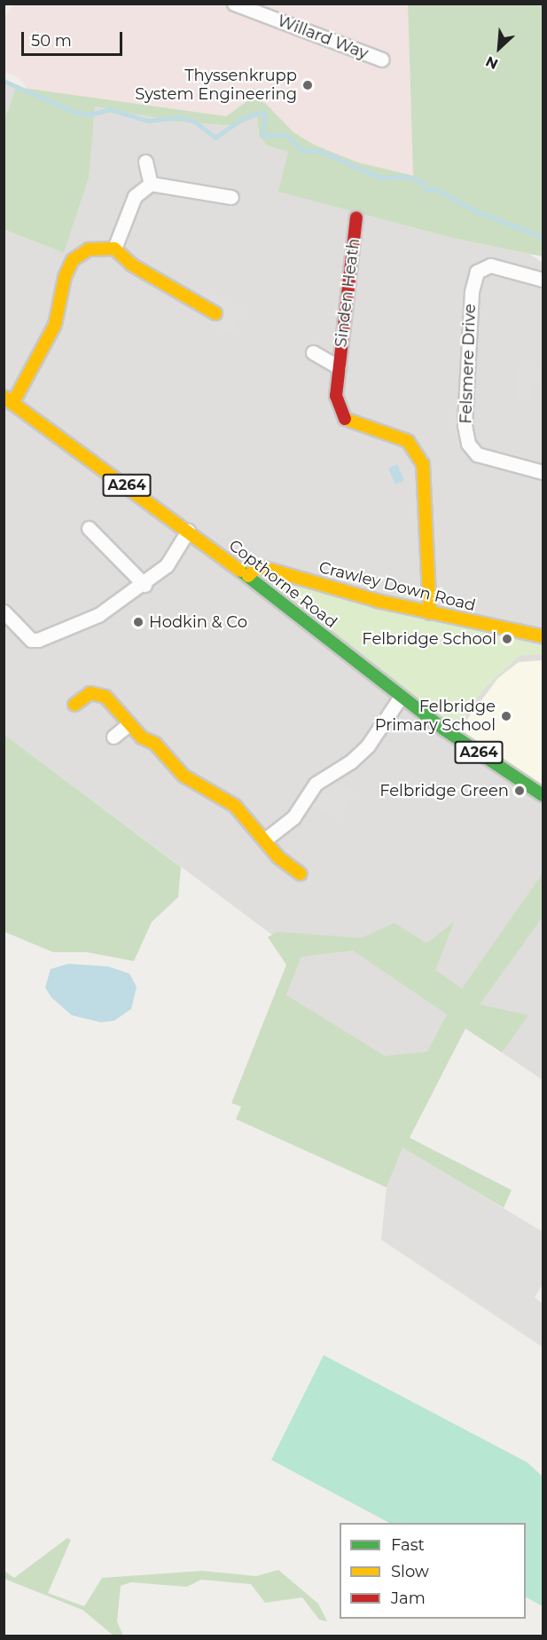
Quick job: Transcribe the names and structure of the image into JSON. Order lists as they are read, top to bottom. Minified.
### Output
{"streets":{"main road":["Sinden Heath","A264","Copthorne Road","Crawley Down Road"],"street":["Willard Way","Felsmere Drive"]},"crossings":[["Sinden Heath","Crawley Down Road"],["Copthorne Road","Crawley Down Road"]],"places":["Thyssenkrupp System Engineering","Hodkin & Co","Felbridge School","Felbridge Primary School","Felbridge Green"],"legend":["Fast","Slow","Jam"],"scale_bar":"50 m","north":"bottom left"}
